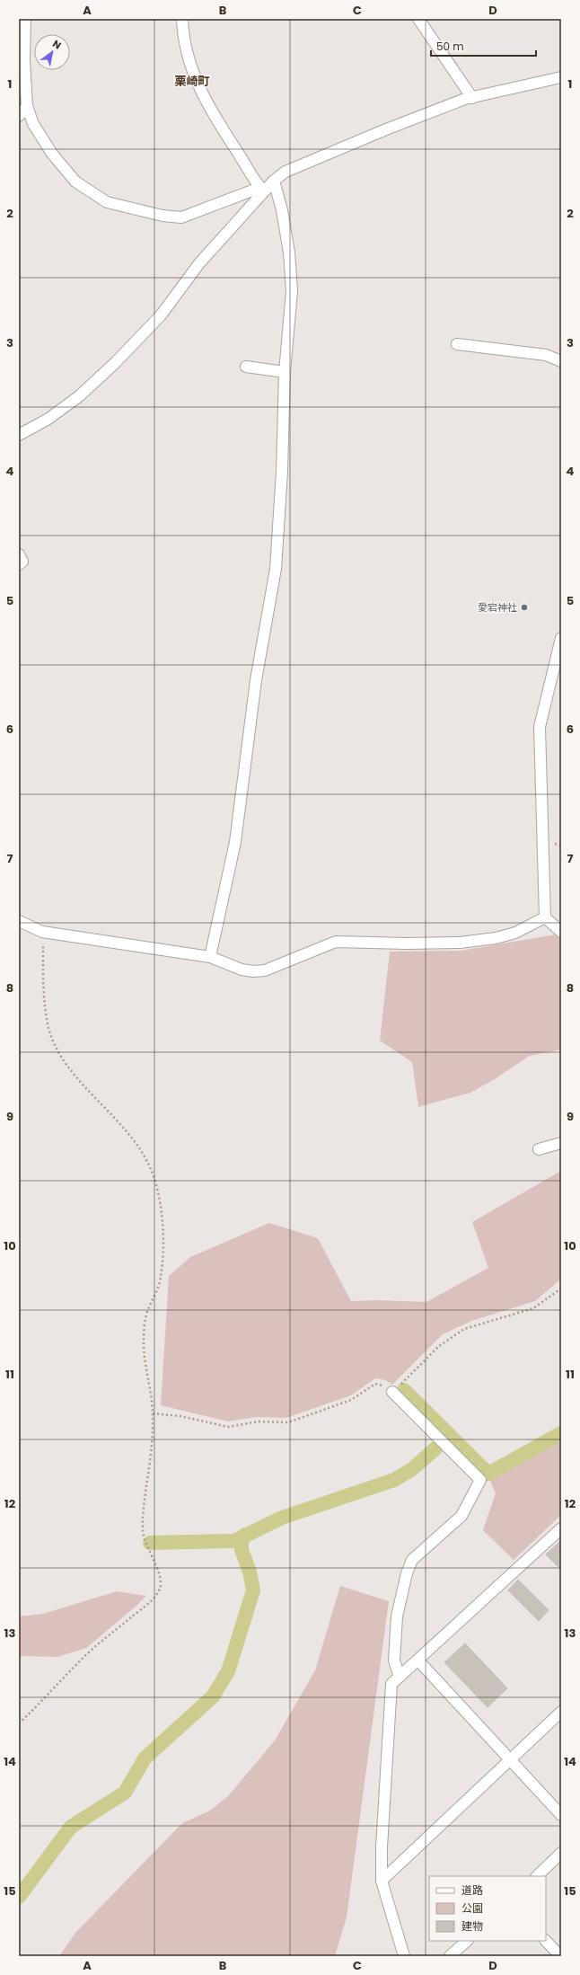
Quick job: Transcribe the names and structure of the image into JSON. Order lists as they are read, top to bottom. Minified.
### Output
{"districts":["栗崎町"],"places":["愛宕神社"],"legend":["道路","公園","建物"],"scale_bar":"50 m","north":"top right","grid":{"columns":["A","B","C","D"],"rows":["1","2","3","4","5","6","7","8","9","10","11","12","13","14","15"]}}
